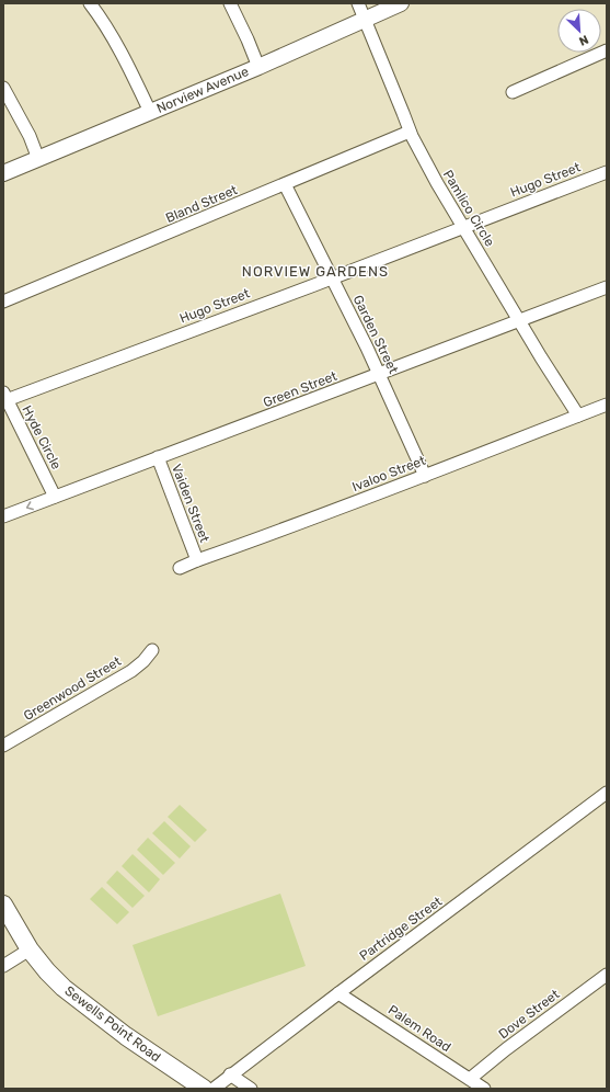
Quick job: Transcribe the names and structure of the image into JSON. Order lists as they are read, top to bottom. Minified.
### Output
{"streets":{"main road":["Sewells Point Road"],"street":["Norview Avenue","Hugo Street","Bland Street","Pamlico Circle","Garden Street","Green Street","Hyde Circle","Ivaloo Street","Vaiden Street","Greenwood Street","Partridge Street","Dove Street","Palem Road"]},"crossings":[["Norview Avenue","Pamlico Circle"],["Hugo Street","Pamlico Circle"],["Hugo Street","Garden Street"],["Hugo Street","Hyde Circle"],["Bland Street","Pamlico Circle"],["Bland Street","Garden Street"],["Pamlico Circle","Green Street"],["Pamlico Circle","Ivaloo Street"],["Garden Street","Green Street"],["Garden Street","Ivaloo Street"],["Green Street","Hyde Circle"],["Green Street","Vaiden Street"],["Ivaloo Street","Vaiden Street"],["Partridge Street","Palem Road"],["Dove Street","Palem Road"]],"districts":["NORVIEW GARDENS"],"north":"bottom right"}
